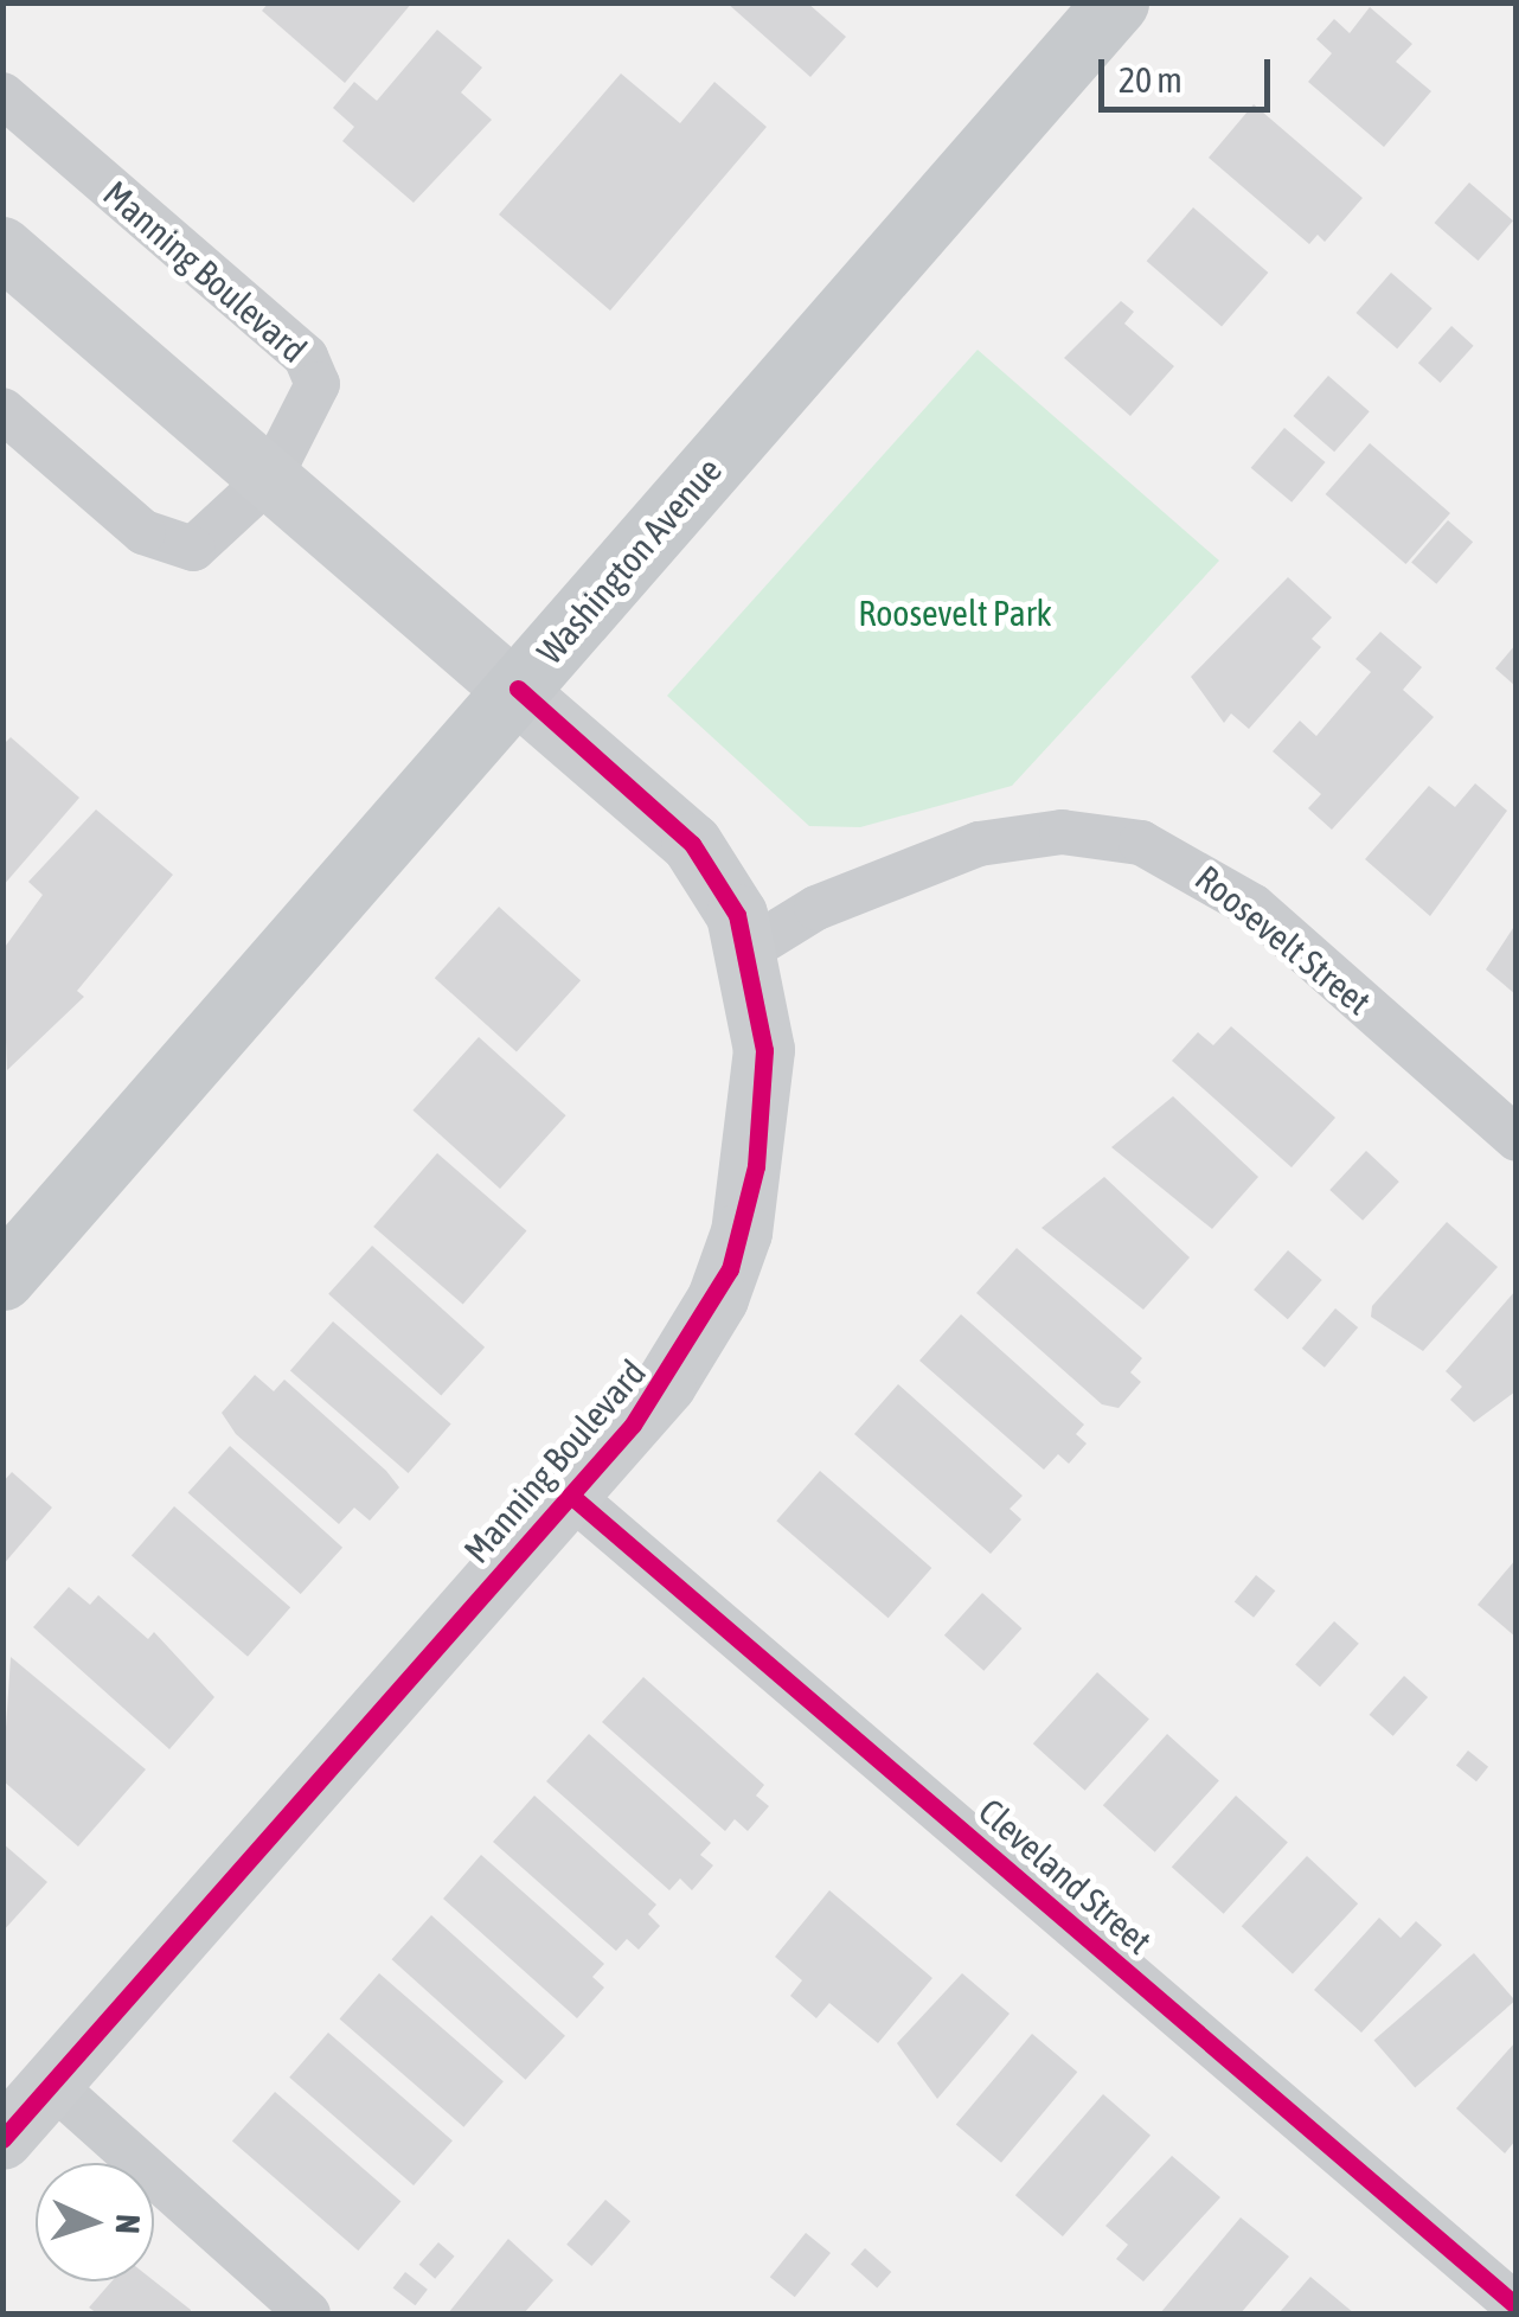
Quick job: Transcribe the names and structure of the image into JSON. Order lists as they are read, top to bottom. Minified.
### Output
{"streets":{"main road":["Washington Avenue"],"street":["Manning Boulevard","Roosevelt Street","Cleveland Street"]},"crossings":[["Manning Boulevard","Washington Avenue"],["Manning Boulevard","Roosevelt Street"],["Manning Boulevard","Cleveland Street"]],"parks":["Roosevelt Park"],"scale_bar":"20 m","north":"right"}
